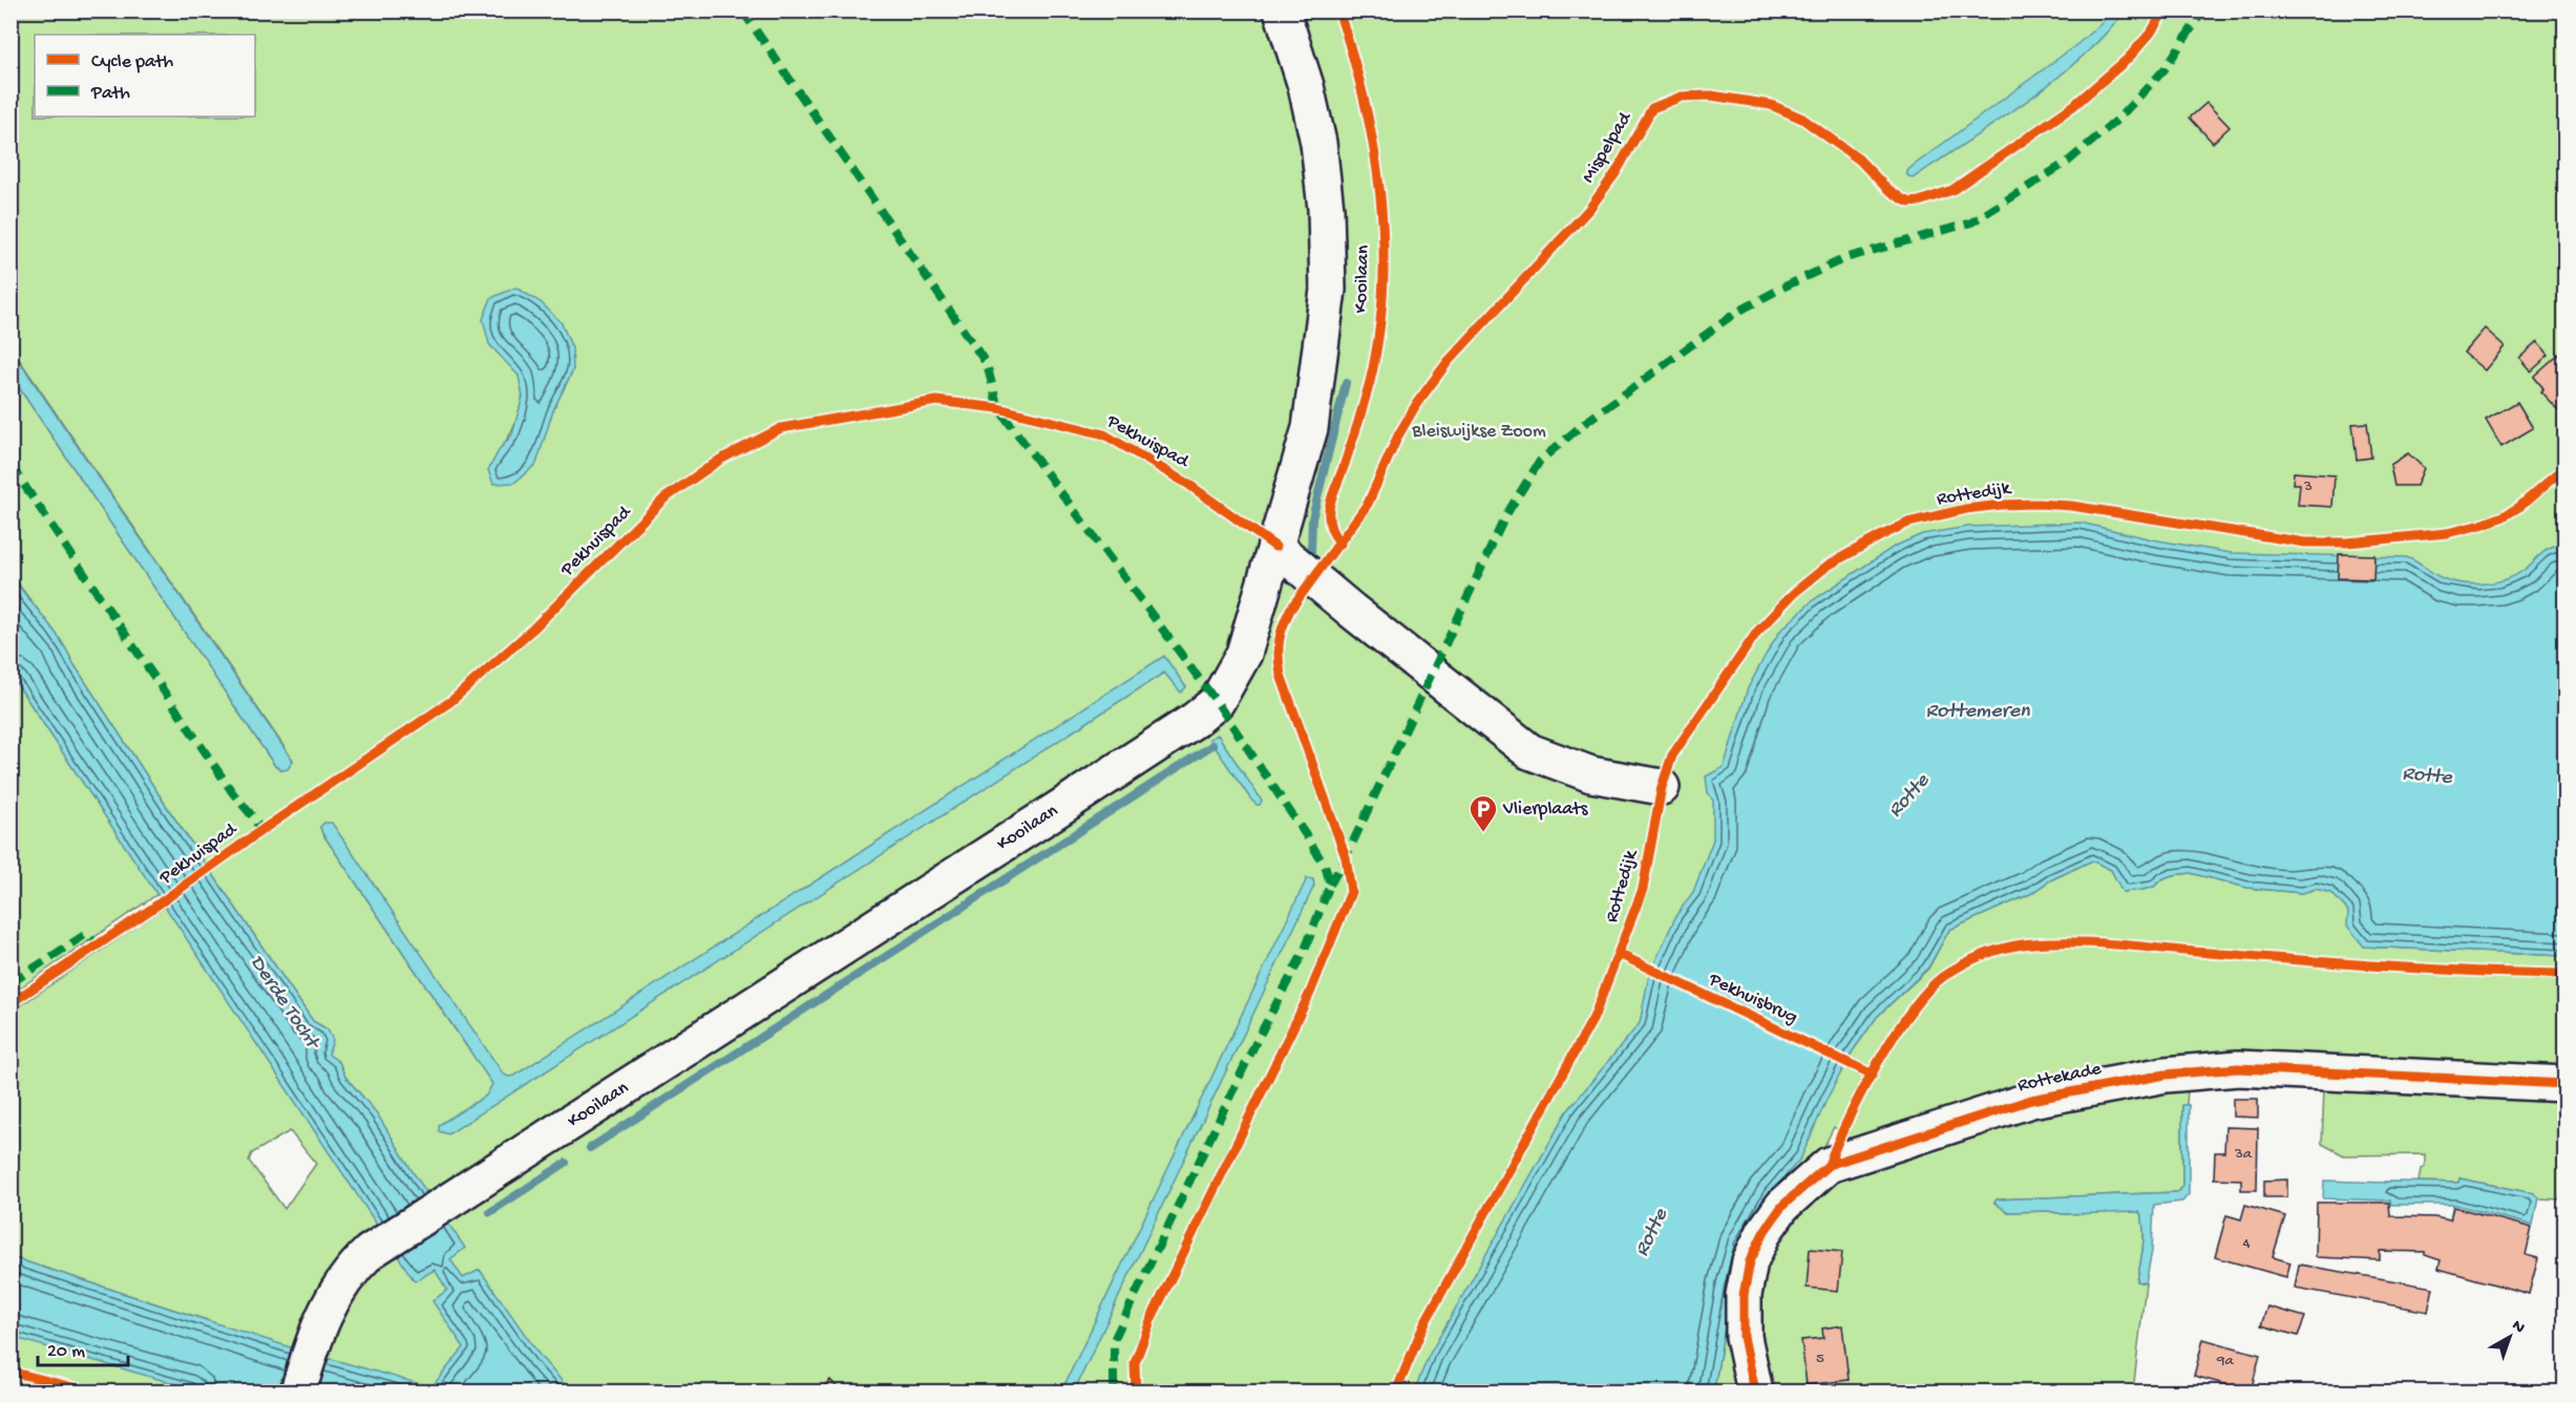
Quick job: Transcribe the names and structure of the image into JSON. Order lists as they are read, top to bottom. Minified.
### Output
{"streets":{"street":["Kooilaan","Rottekade"],"cycle path":["Mispelpad","Pekhuispad","Rottedijk","Pekhuisbrug"]},"water":["Rottemeren","Rotte","Derde Tocht"],"parks":["Bleiswijkse Zoom"],"places":{"parking":["Vlierplaats"]},"house_numbers":["3","3a","4","5","9a"],"legend":["Cycle path","Path"],"scale_bar":"20 m","north":"top right"}
